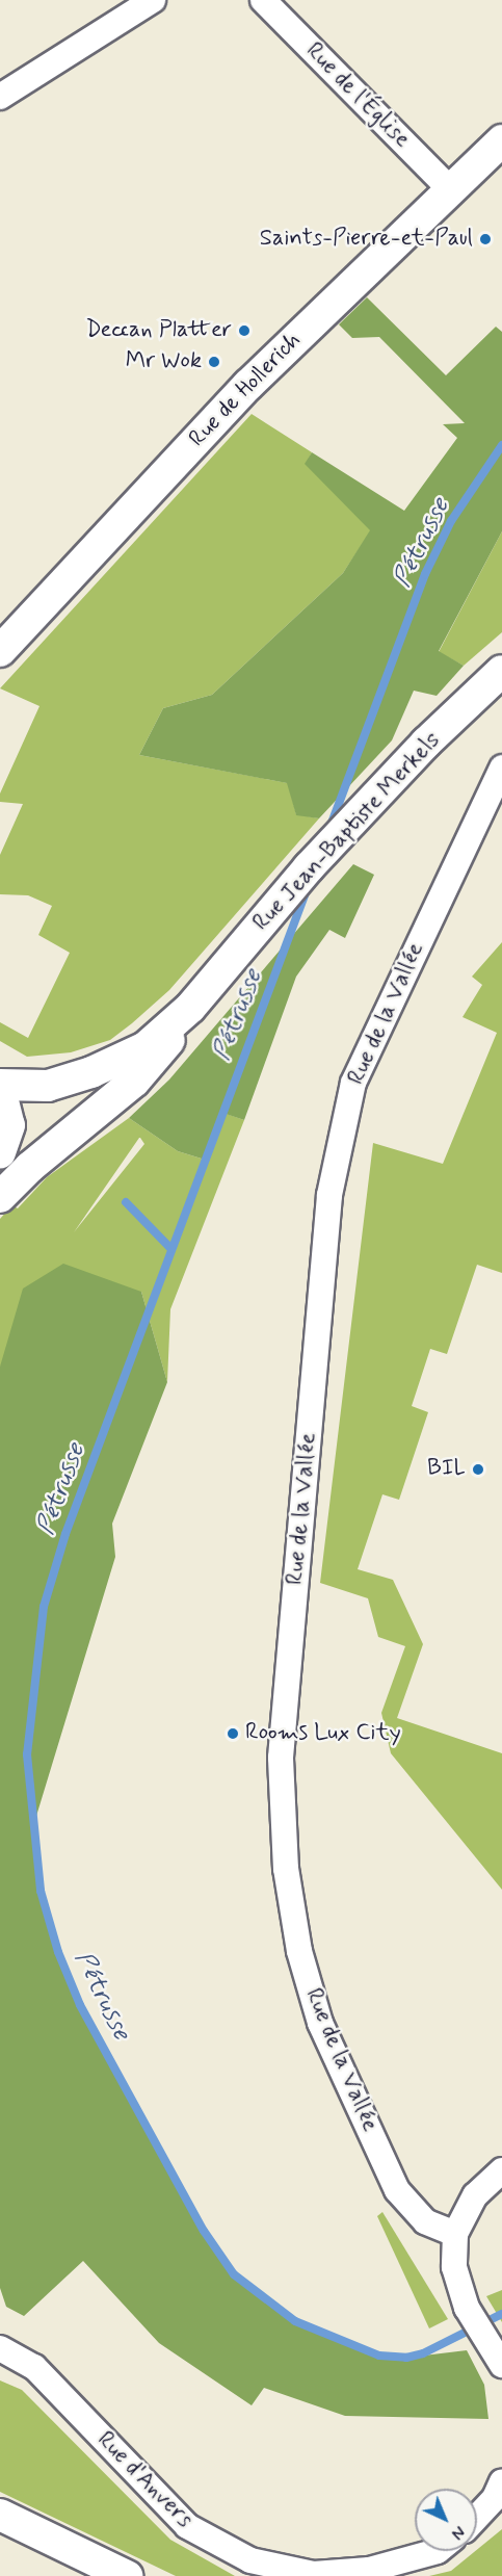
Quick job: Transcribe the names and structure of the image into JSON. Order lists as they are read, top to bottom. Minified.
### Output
{"streets":{"main road":["Rue de Hollerich","Rue Jean-Baptiste Merkels"],"street":["Rue de l'Église","Rue de la Vallée","Rue d'Anvers"]},"crossings":[["Rue de l'Église","Rue de Hollerich"]],"water":["Pétrusse"],"places":["Saints-Pierre-et-Paul","Deccan Platter","Mr Wok","BIL","Rooms Lux City"],"north":"bottom right"}
